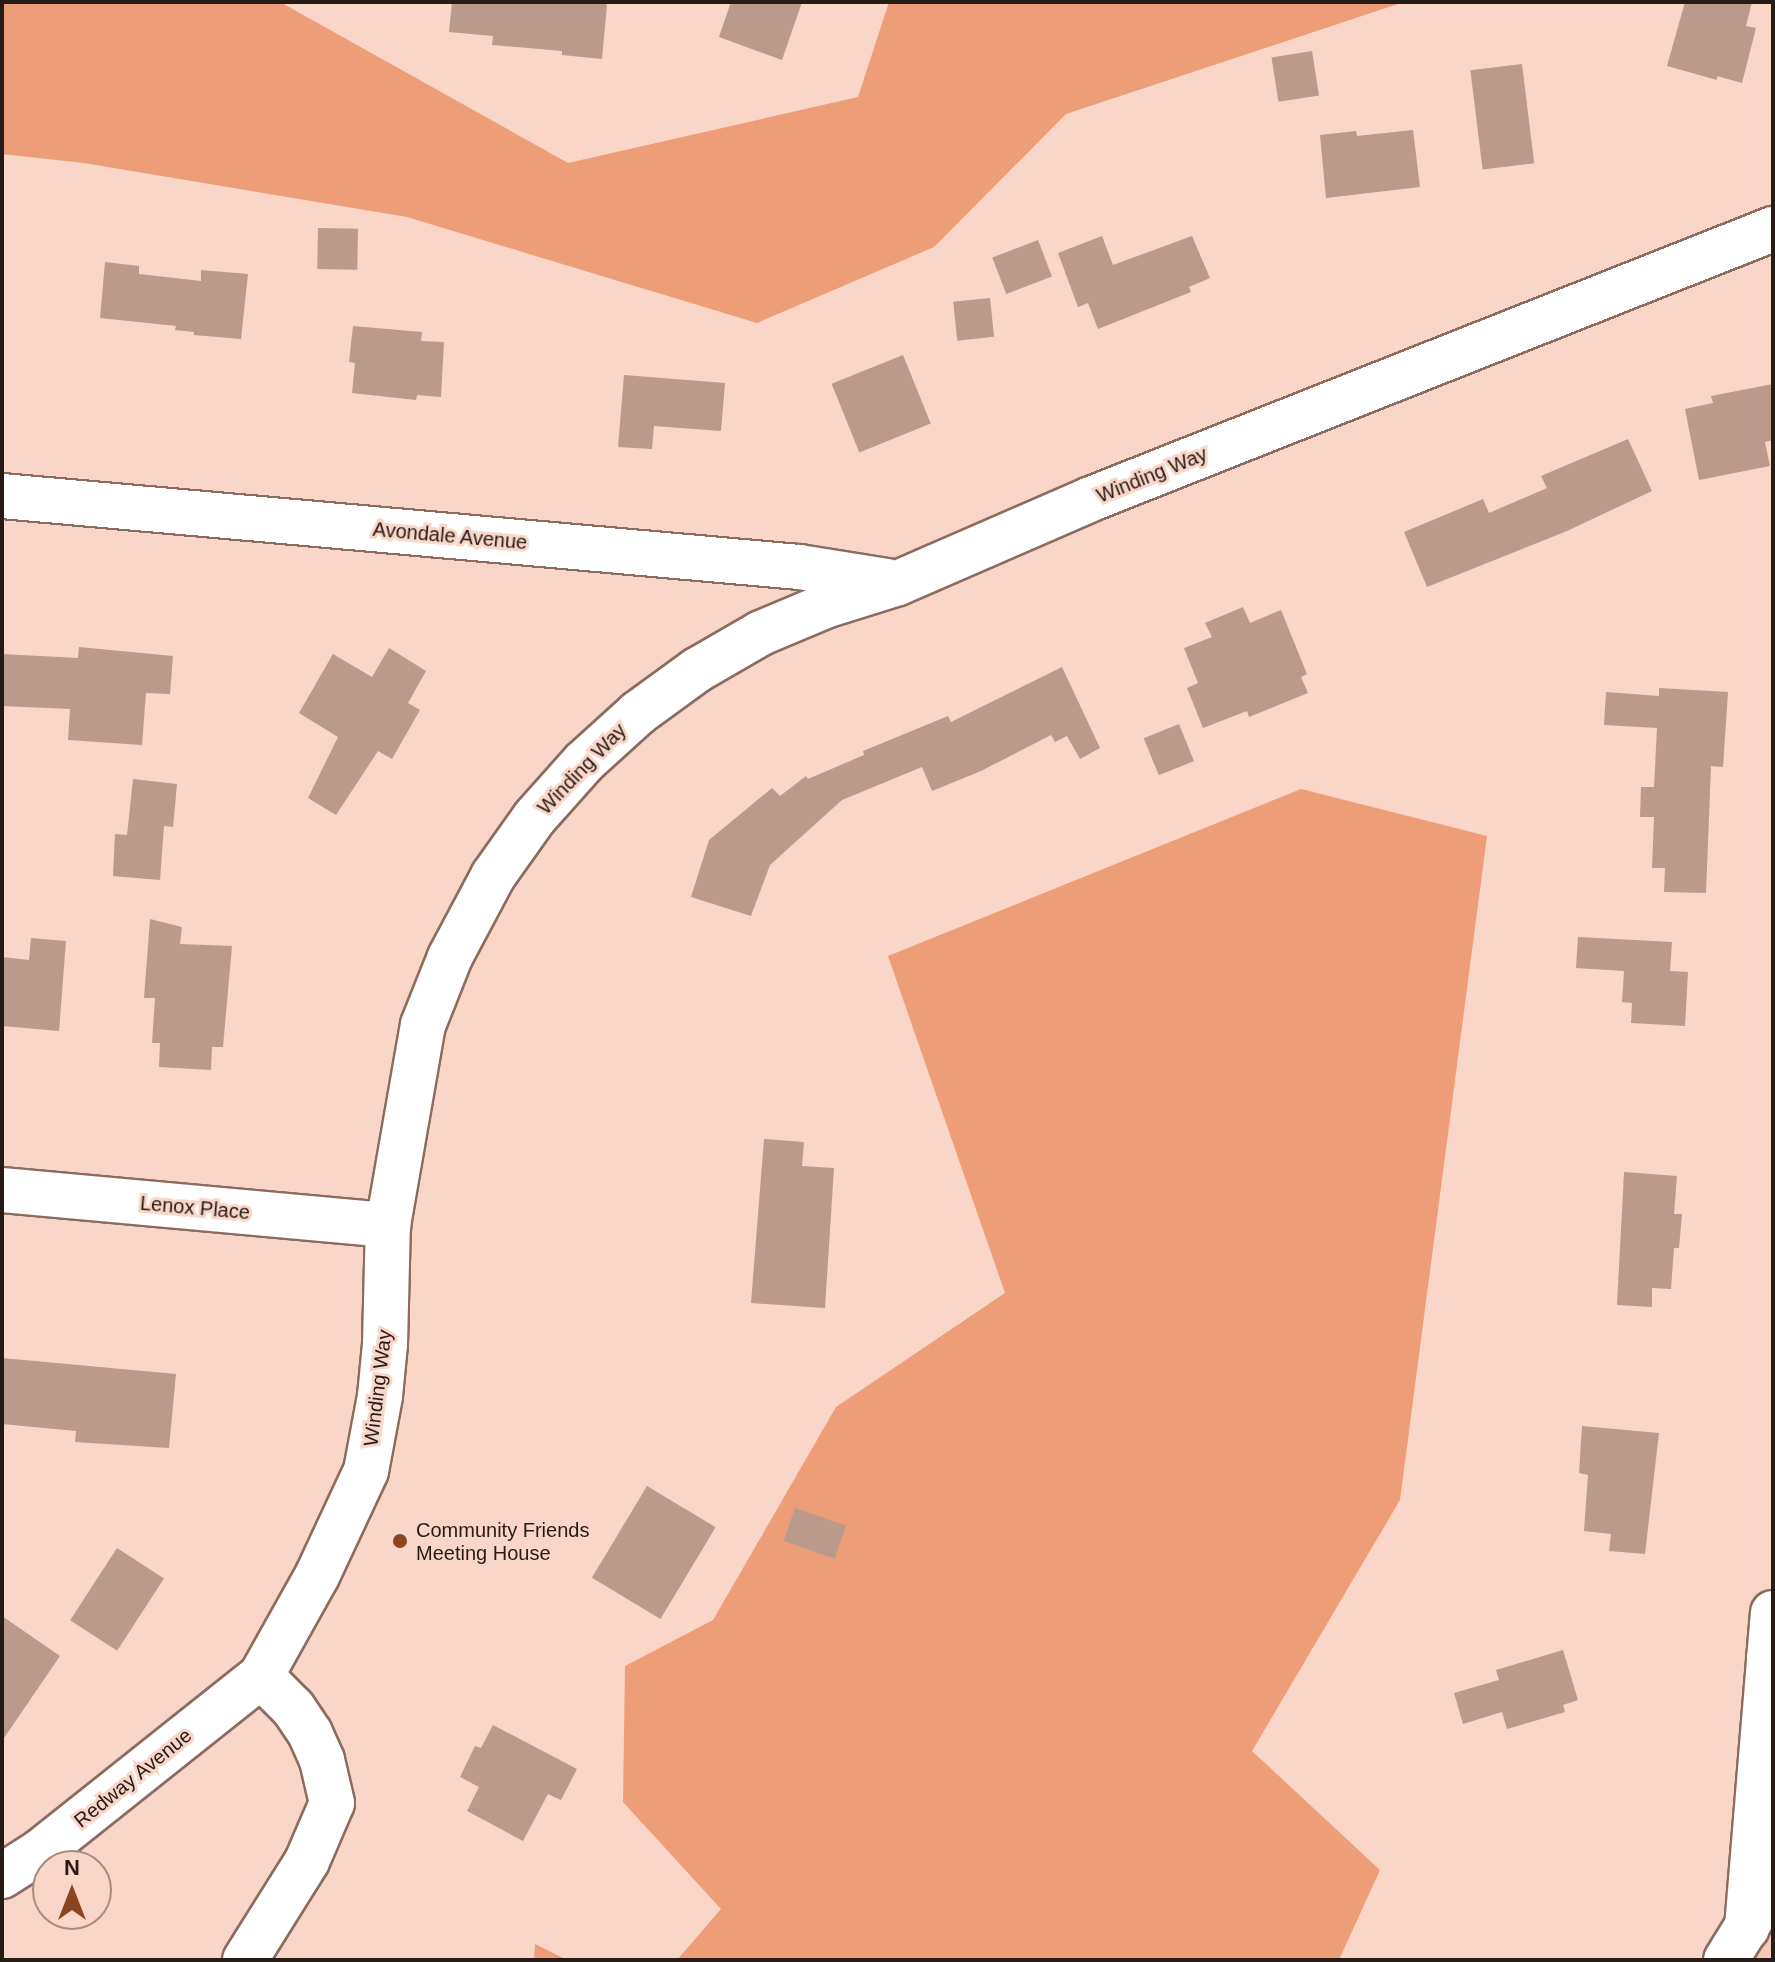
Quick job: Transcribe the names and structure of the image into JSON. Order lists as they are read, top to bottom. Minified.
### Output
{"streets":{"street":["Winding Way","Avondale Avenue","Lenox Place","Redway Avenue"]},"crossings":[["Winding Way","Avondale Avenue"],["Winding Way","Lenox Place"],["Winding Way","Redway Avenue"]],"places":["Community Friends Meeting House"],"north":"top"}
